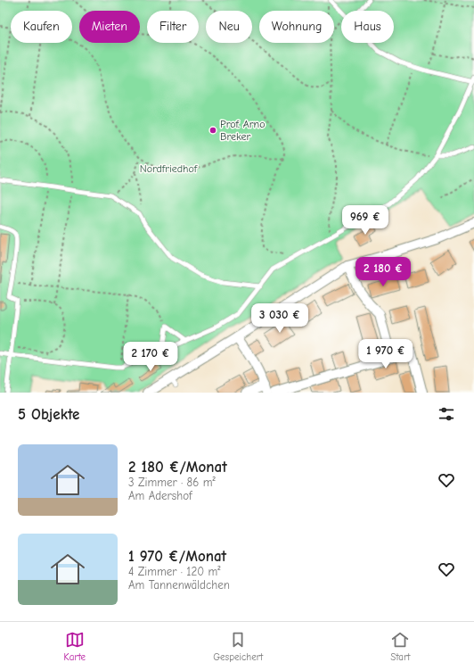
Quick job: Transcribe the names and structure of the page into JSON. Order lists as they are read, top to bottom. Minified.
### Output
{"parks":["Nordfriedhof"],"places":["Prof. Arno Breker"],"page":{"chip":["Kaufen","Mieten","Filter","Neu","Wohnung","Haus"],"price":["969 €","2 180 €","3 030 €","1 970 €","2 170 €"],"heading":"5 Objekte","list":[{"name":"2 180 €/Monat","note":"3 Zimmer · 86 m² · Am Adershof"},{"name":"1 970 €/Monat","note":"4 Zimmer · 120 m² · Am Tannenwäldchen"}],"tabs":["Karte","Gespeichert","Start"]}}
